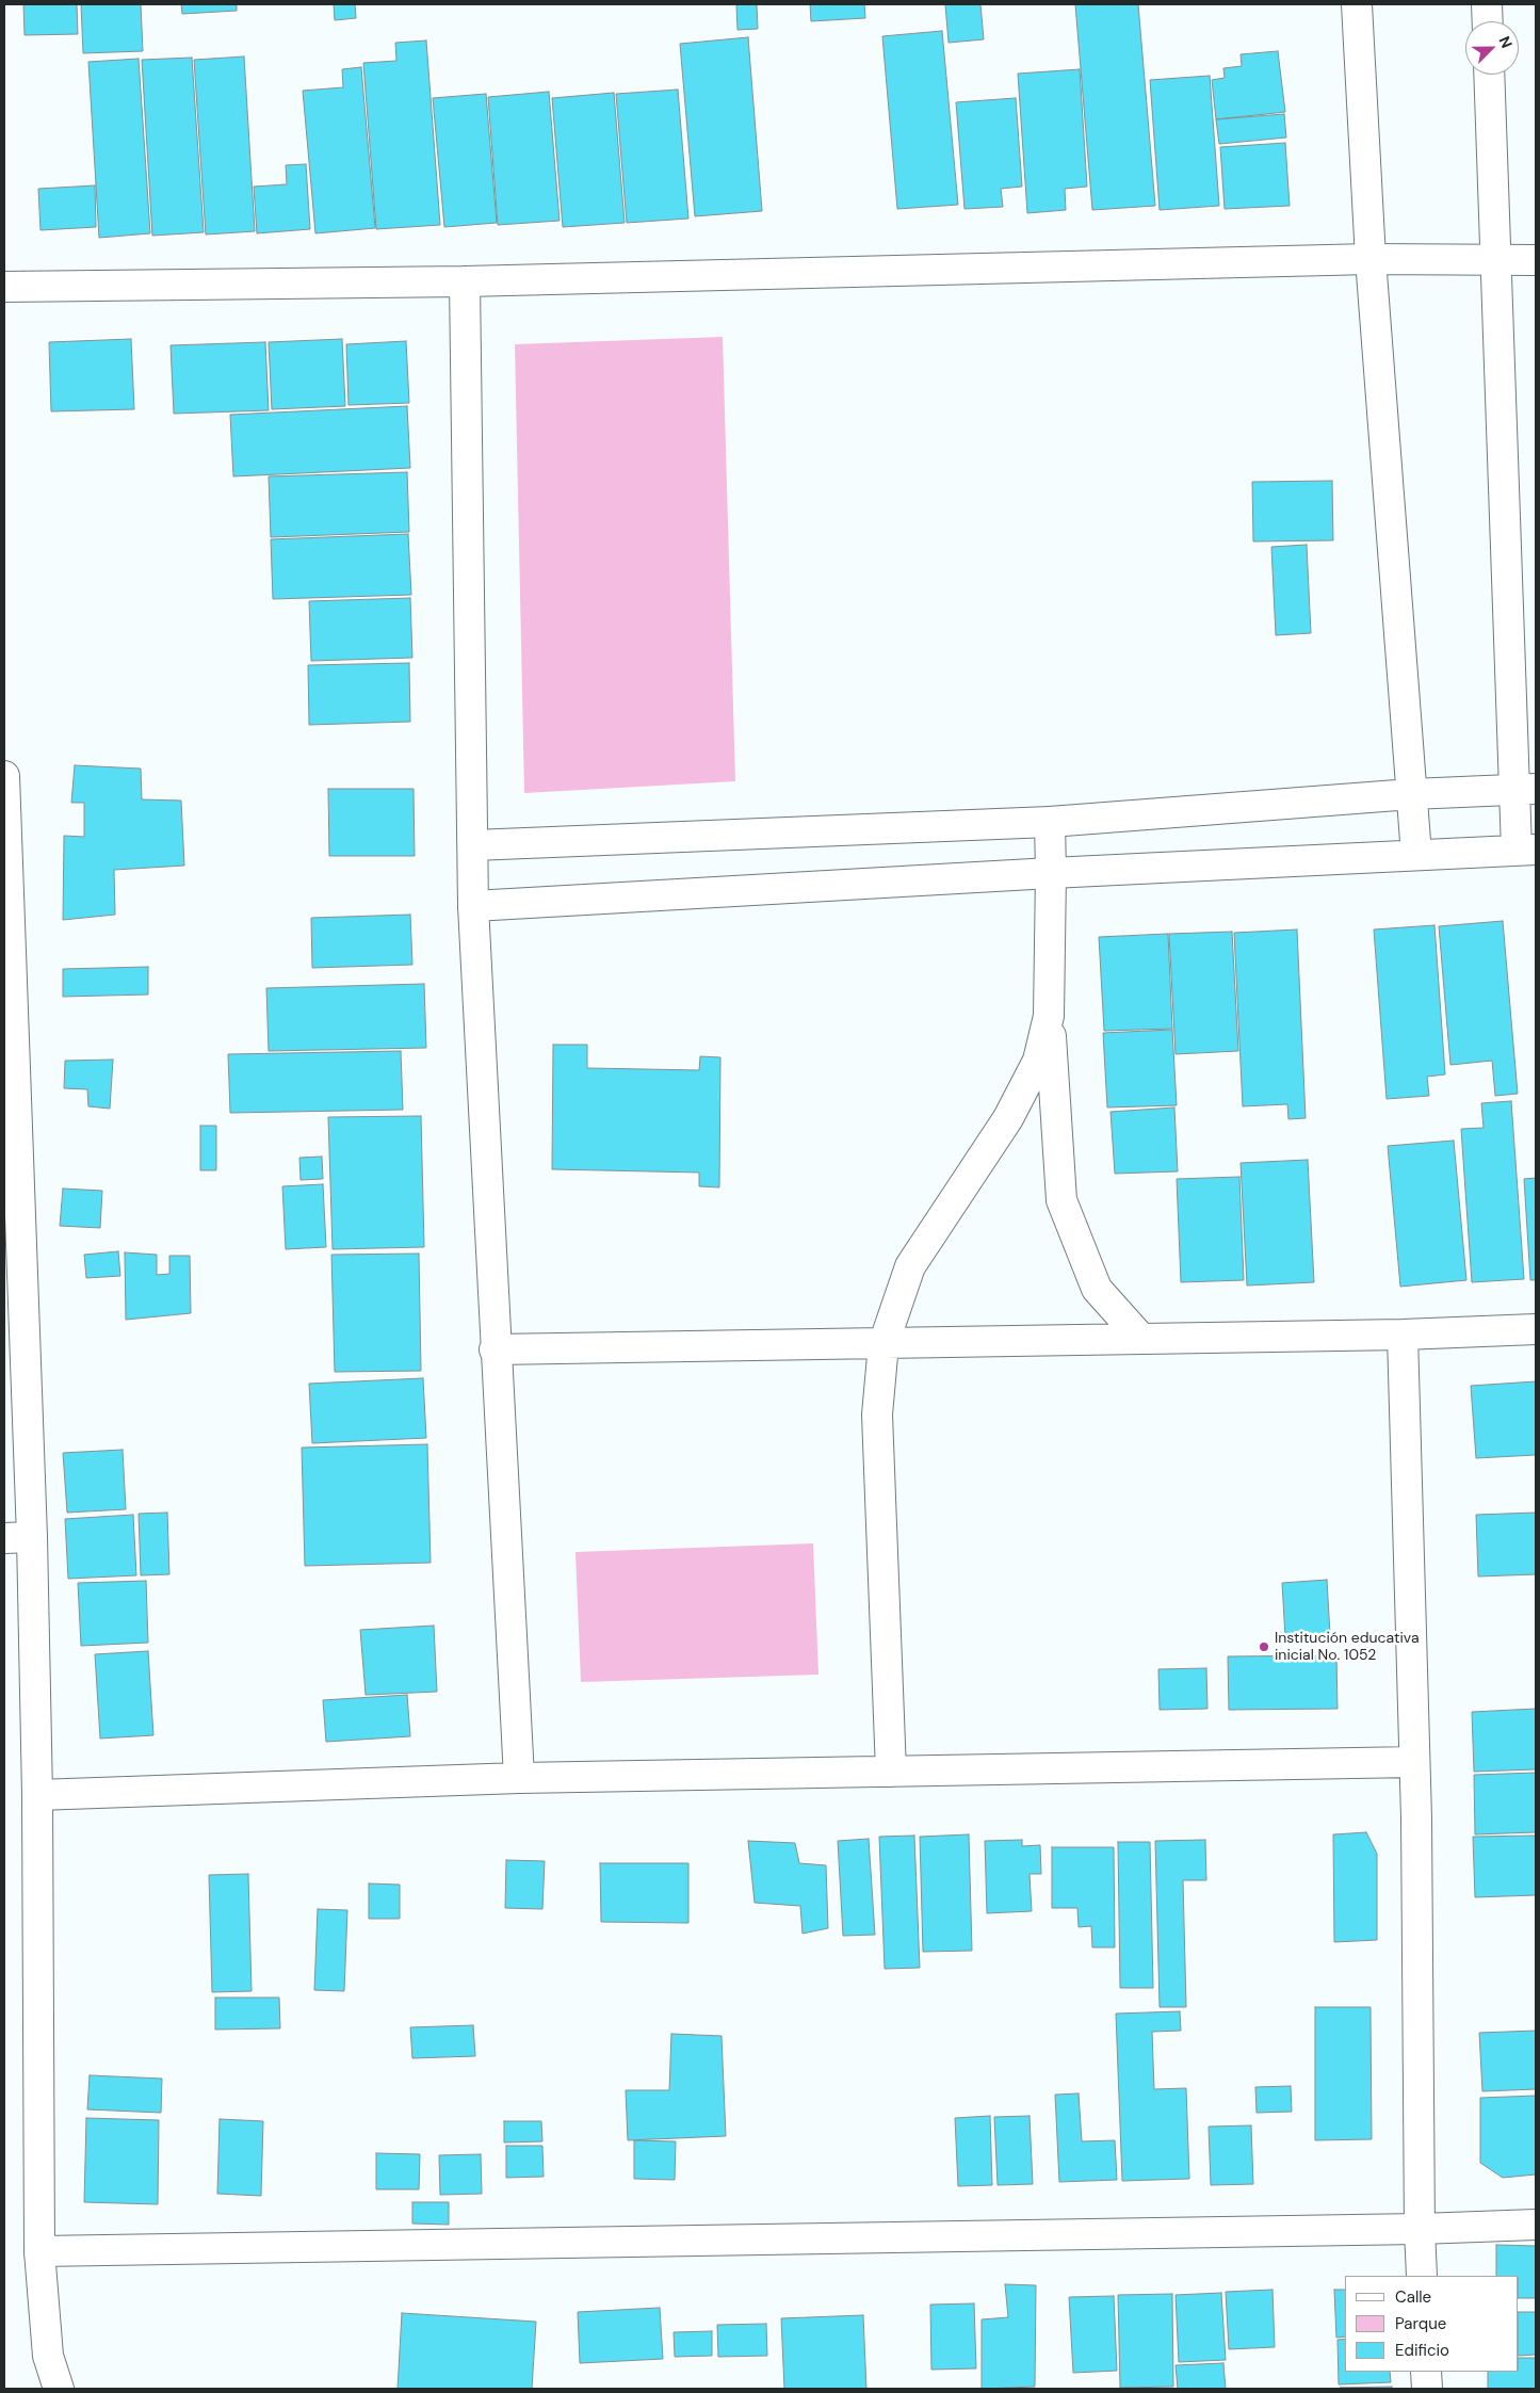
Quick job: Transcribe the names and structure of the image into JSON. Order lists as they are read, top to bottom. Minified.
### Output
{"places":["Institución educativa inicial No. 1052"],"legend":["Calle","Parque","Edificio"],"north":"top right"}
